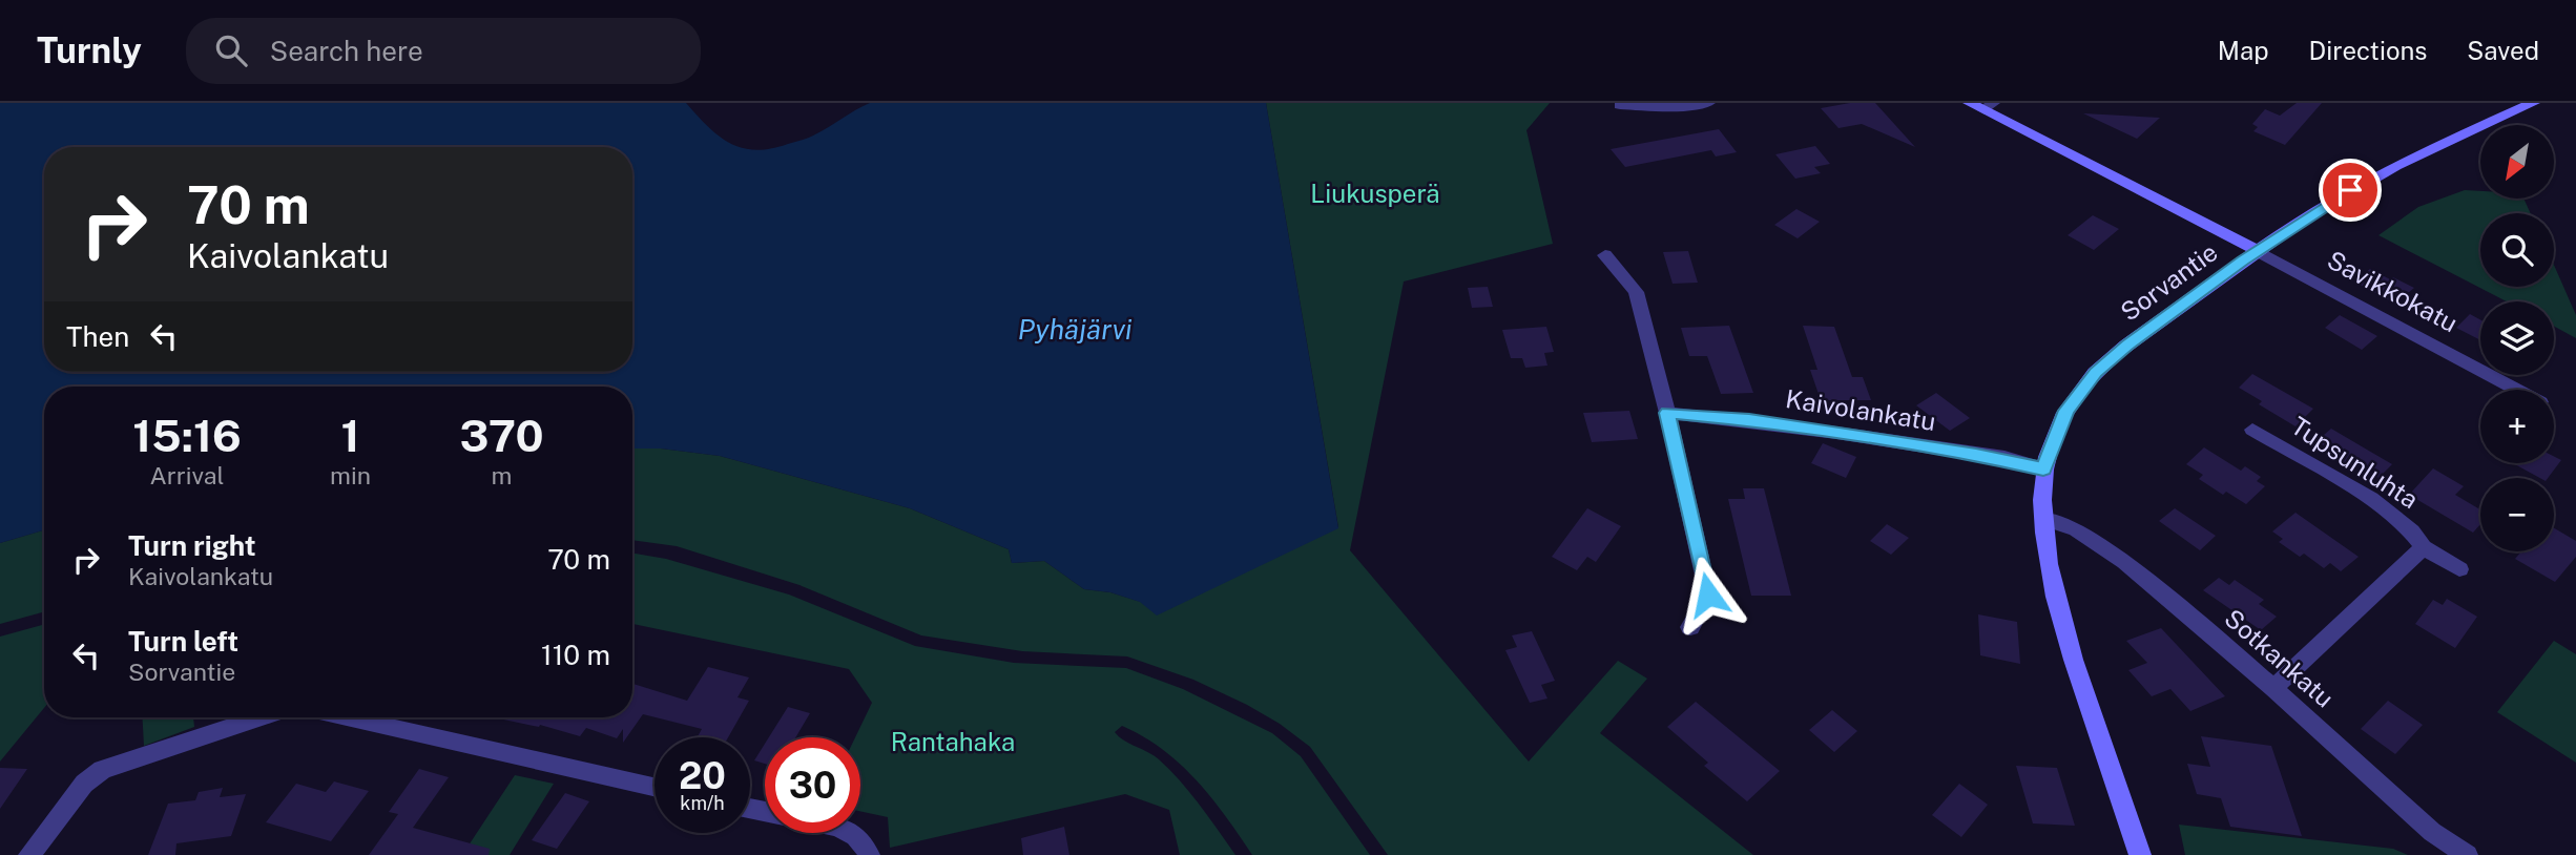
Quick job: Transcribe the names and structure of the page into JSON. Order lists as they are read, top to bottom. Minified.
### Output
{"streets":{"main road":["Sorvantie"],"street":["Savikkokatu","Kaivolankatu","Tupsunluhta","Sotkankatu"]},"crossings":[["Sorvantie","Savikkokatu"],["Sorvantie","Kaivolankatu"],["Sorvantie","Sotkankatu"],["Tupsunluhta","Sotkankatu"]],"water":["Pyhäjärvi"],"parks":["Liukusperä","Rantahaka"],"north":"bottom left","page":{"header":"Turnly","search":"Search here","nav":["Map","Directions","Saved"],"map_buttons":["+","−"],"turn":["70 m","Kaivolankatu"],"then":"Then","eta":["15:16","Arrival","1","min","370","m"],"list":[{"name":"Turn right","note":"Kaivolankatu","value":"70 m"},{"name":"Turn left","note":"Sorvantie","value":"110 m"}],"speed":"20 km/h","limit":"30"}}
